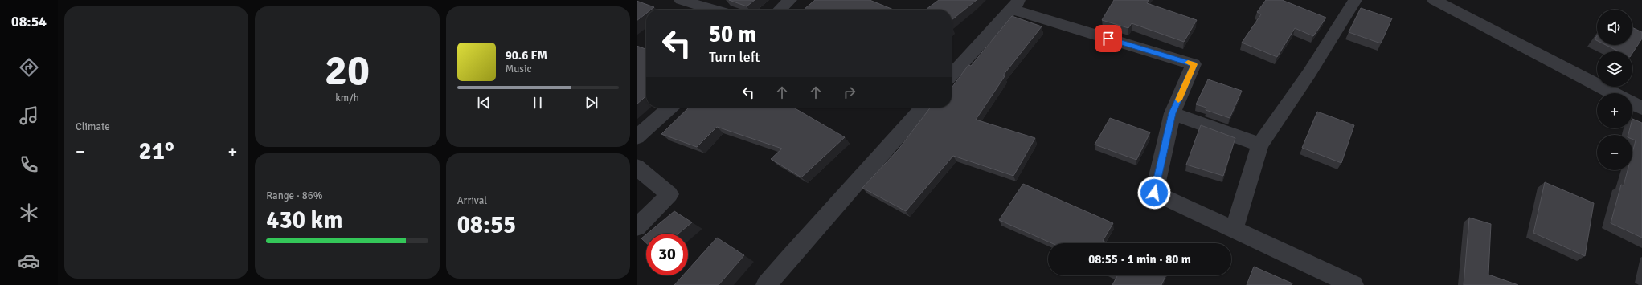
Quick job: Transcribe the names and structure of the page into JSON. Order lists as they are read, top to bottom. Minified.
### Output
{"page":{"tabs":"08:54","tile":["Climate",["20","km/h"],["Range · 86%","430 km"],["Arrival","08:55"]],"map_buttons":["+","−"],"turn":["50 m","Turn left"],"song":["90.6 FM","Music"],"heat":["−","21°","+"],"limit":"30","trip":"08:55 · 1 min · 80 m"}}
